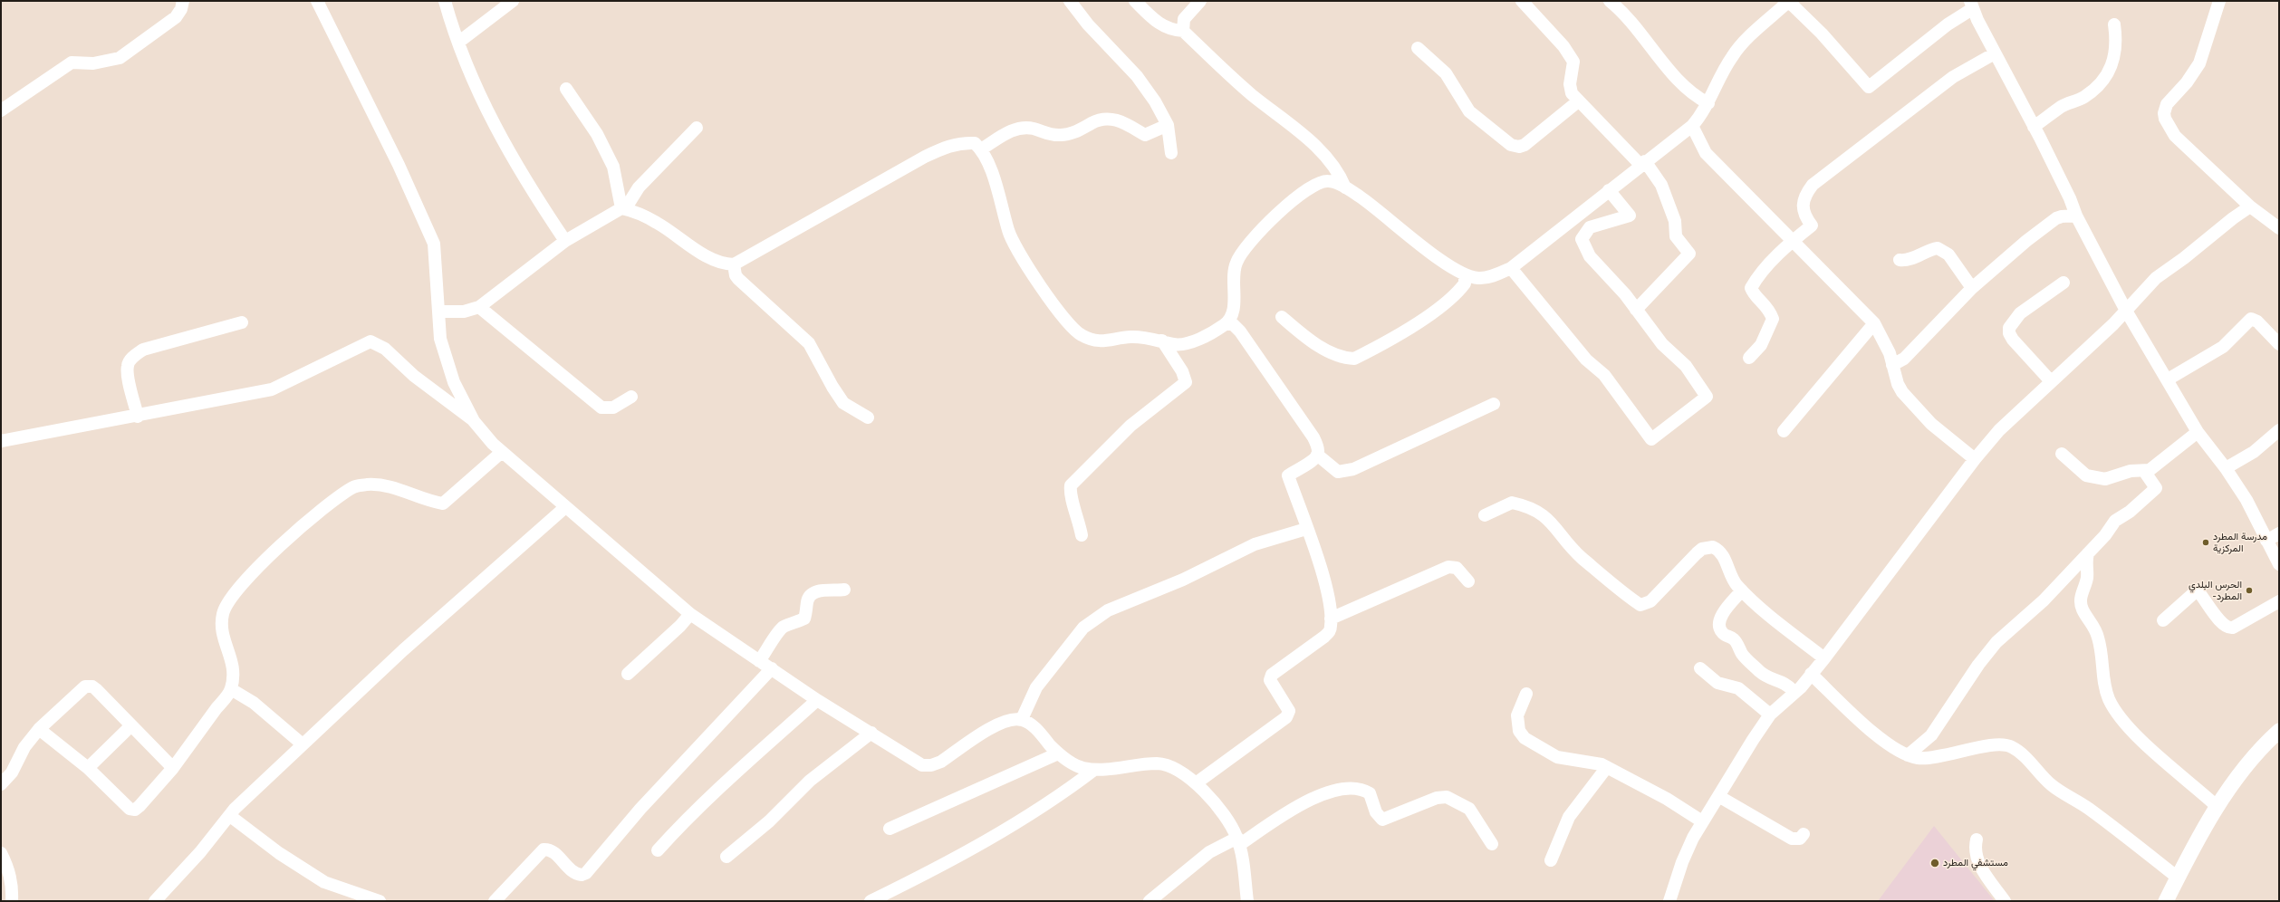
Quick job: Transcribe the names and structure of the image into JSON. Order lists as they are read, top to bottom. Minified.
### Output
{"places":["مدرسة المطرد المركزية","الحرس البلدي -المطرد","مستشفي المطرد"]}
